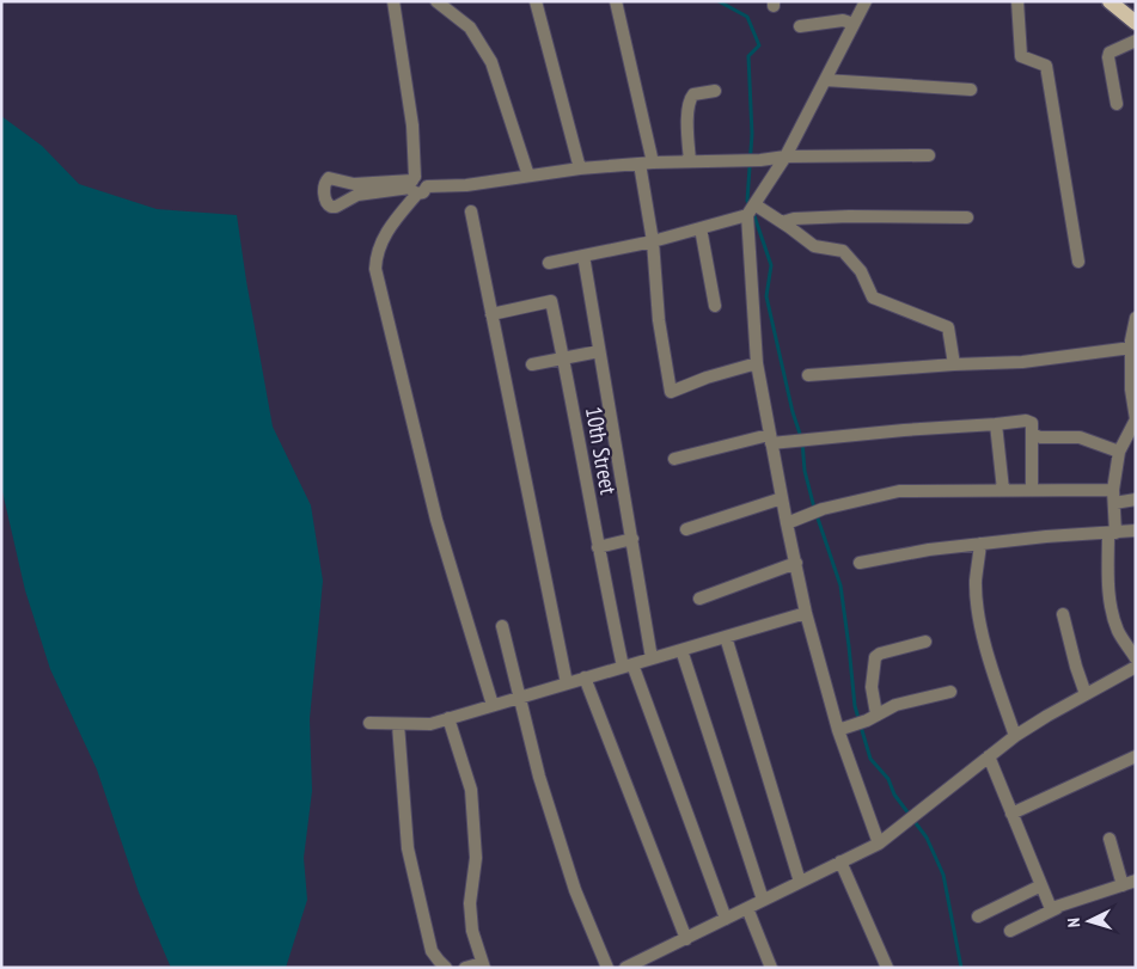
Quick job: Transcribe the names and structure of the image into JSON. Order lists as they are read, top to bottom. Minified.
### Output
{"streets":{"street":["10th Street"]},"north":"left"}
